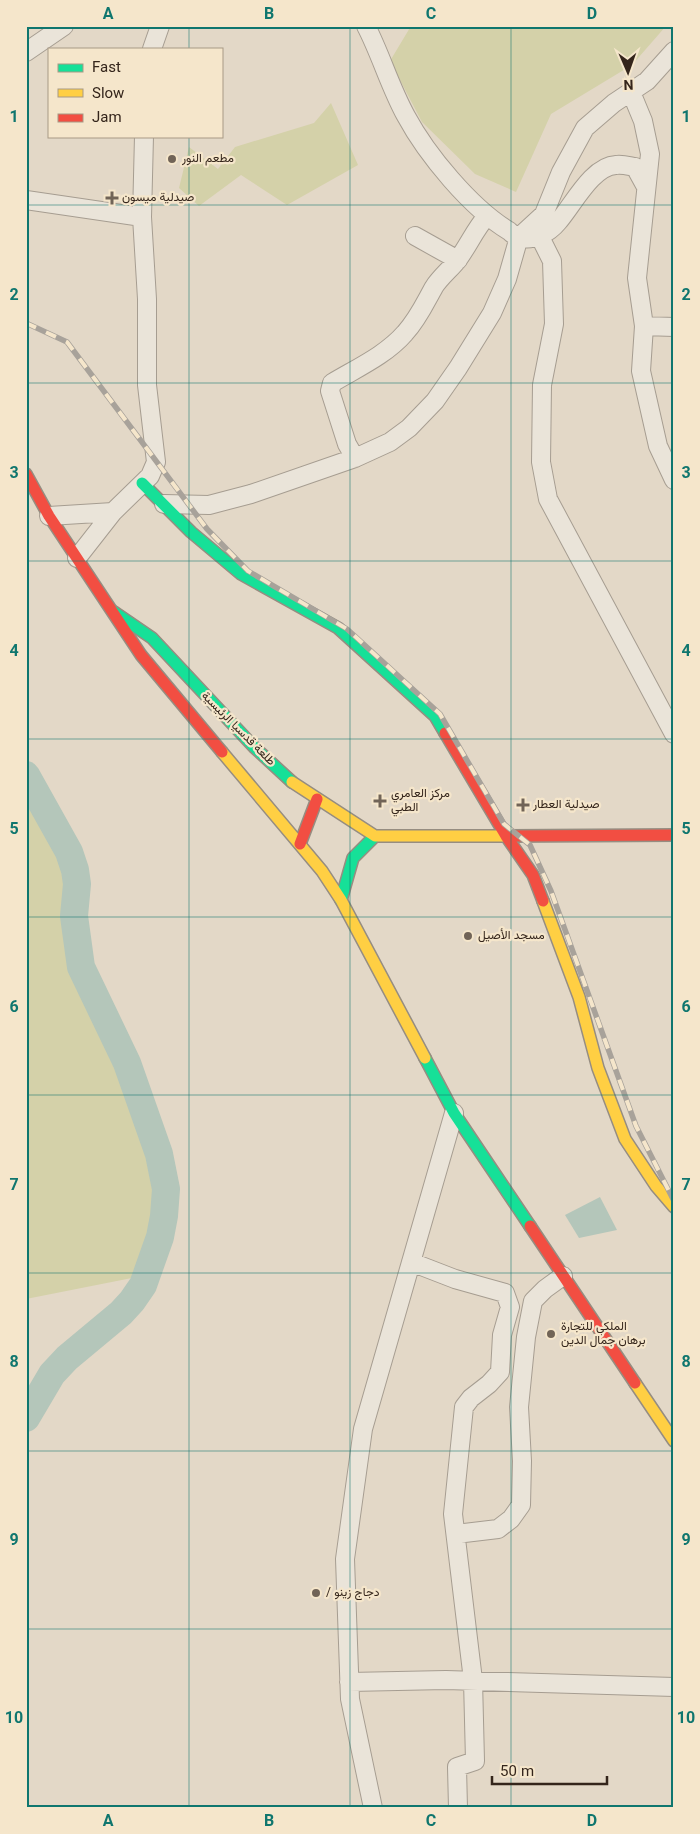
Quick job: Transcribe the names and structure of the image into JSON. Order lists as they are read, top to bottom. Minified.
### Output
{"streets":{"main road":["طلعة قدسيا الرئيسية"]},"places":{"other":["مطعم النور","مسجد الأصيل","الملكي للتجارة برهان جمال الدين","/ دجاج زينو"],"health":["صيدلية ميسون","مركز العامري الطبي","صيدلية العطار"]},"legend":["Fast","Slow","Jam"],"scale_bar":"50 m","north":"bottom","grid":{"columns":["A","B","C","D"],"rows":["1","2","3","4","5","6","7","8","9","10"]}}
